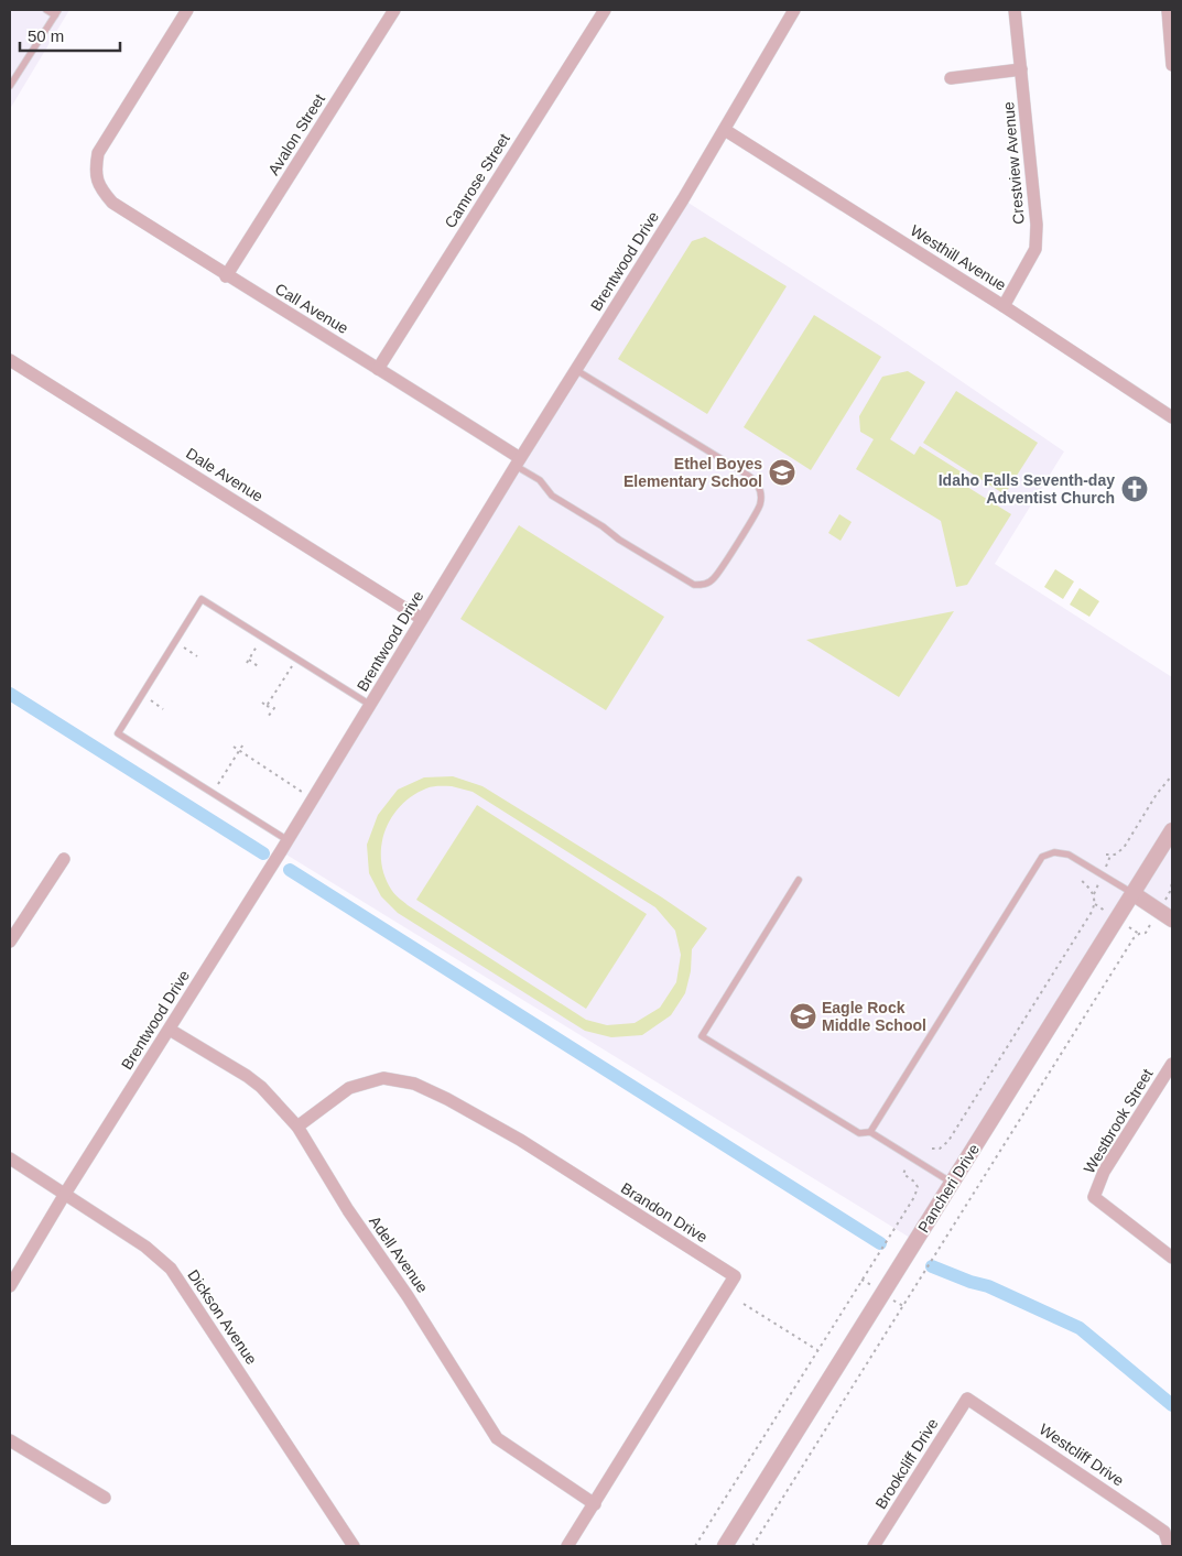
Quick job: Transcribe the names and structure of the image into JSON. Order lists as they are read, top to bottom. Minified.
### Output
{"streets":{"street":["Avalon Street","Crestview Avenue","Camrose Street","Westhill Avenue","Brentwood Drive","Call Avenue","Dale Avenue","Westbrook Street","Pancheri Drive","Brandon Drive","Adell Avenue","Dickson Avenue","Westcliff Drive","Brookcliff Drive"]},"crossings":[["Avalon Street","Call Avenue"],["Crestview Avenue","Westhill Avenue"],["Camrose Street","Call Avenue"],["Westhill Avenue","Brentwood Drive"],["Brentwood Drive","Call Avenue"],["Brentwood Drive","Dale Avenue"],["Brentwood Drive","Adell Avenue"],["Brentwood Drive","Dickson Avenue"],["Brandon Drive","Adell Avenue"],["Westcliff Drive","Brookcliff Drive"]],"places":{"school or university":["Ethel Boyes Elementary School","Eagle Rock Middle School"],"church":["Idaho Falls Seventh-day Adventist Church"]},"scale_bar":"50 m"}
